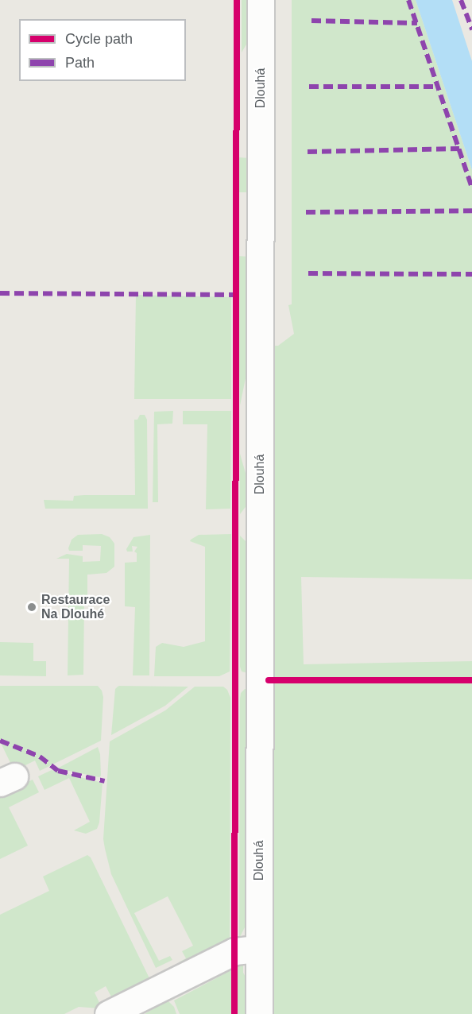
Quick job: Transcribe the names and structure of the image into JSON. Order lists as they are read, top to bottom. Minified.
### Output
{"streets":{"street":["Dlouhá"]},"places":["Restaurace Na Dlouhé"],"legend":["Cycle path","Path"]}
